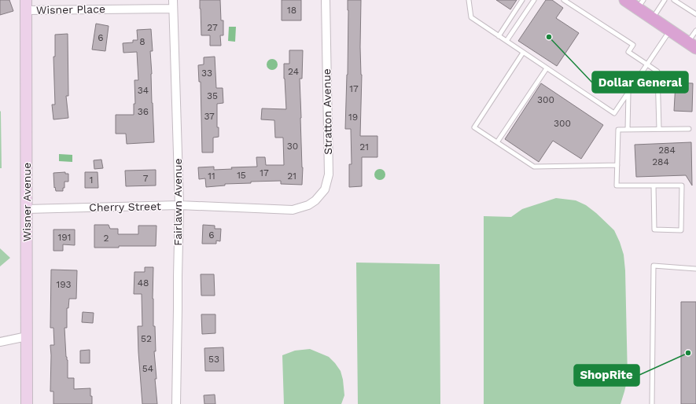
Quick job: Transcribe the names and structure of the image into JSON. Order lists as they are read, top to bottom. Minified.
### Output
{"streets":{"street":["Wisner Place","Stratton Avenue","Wisner Avenue","Fairlawn Avenue","Cherry Street"]},"crossings":[["Wisner Place","Wisner Avenue"],["Wisner Place","Fairlawn Avenue"],["Stratton Avenue","Cherry Street"],["Wisner Avenue","Cherry Street"],["Fairlawn Avenue","Cherry Street"]],"places":["Dollar General","ShopRite"],"house_numbers":["18","27","6","8","24","33","17","34","35","300","36","37","19","300","30","21","284","284","17","15","11","21","7","1","6","191","2","48","193","52","53","54"]}
